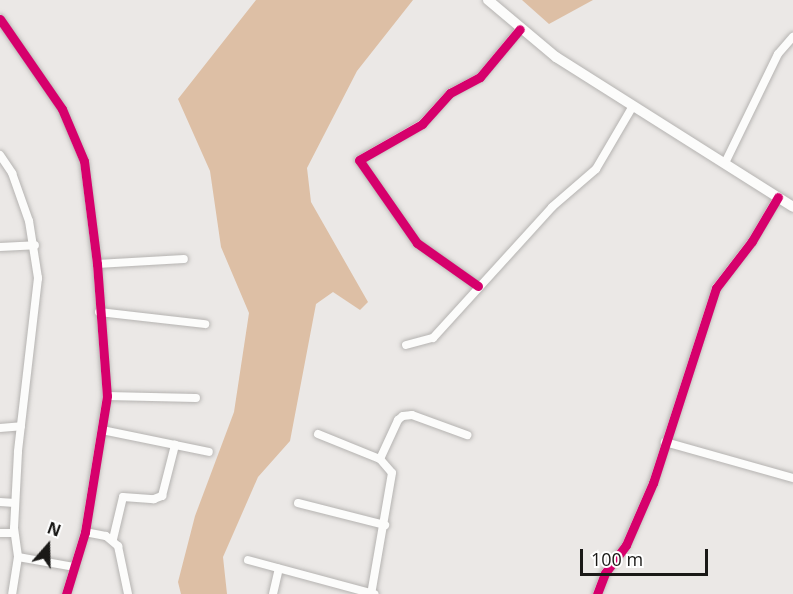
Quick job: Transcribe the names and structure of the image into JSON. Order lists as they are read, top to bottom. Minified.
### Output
{"scale_bar":"100 m","north":"top"}
